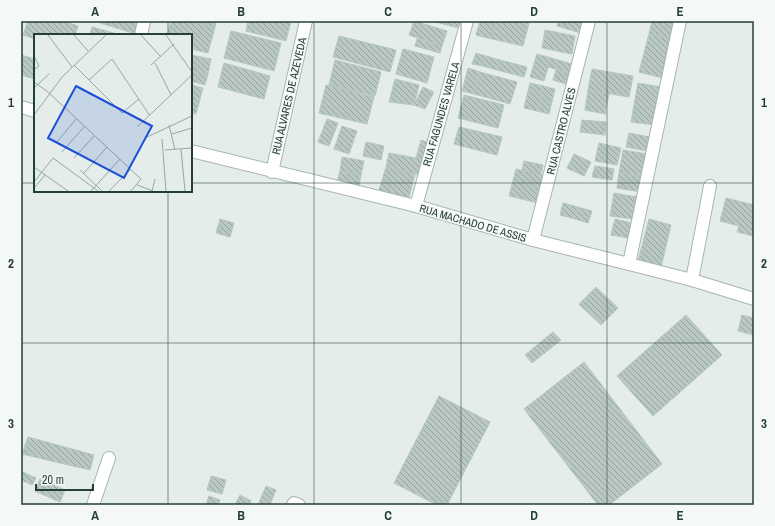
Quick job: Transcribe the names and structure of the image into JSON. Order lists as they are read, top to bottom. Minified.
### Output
{"streets":{"street":["RUA ALVARES DE AZEVEDA","RUA FAGUNDES VARELA","RUA CASTRO ALVES","RUA MACHADO DE ASSIS"]},"crossings":[["RUA ALVARES DE AZEVEDA","RUA MACHADO DE ASSIS"],["RUA FAGUNDES VARELA","RUA MACHADO DE ASSIS"],["RUA CASTRO ALVES","RUA MACHADO DE ASSIS"]],"scale_bar":"20 m","grid":{"columns":["A","B","C","D","E"],"rows":["1","2","3"]}}
